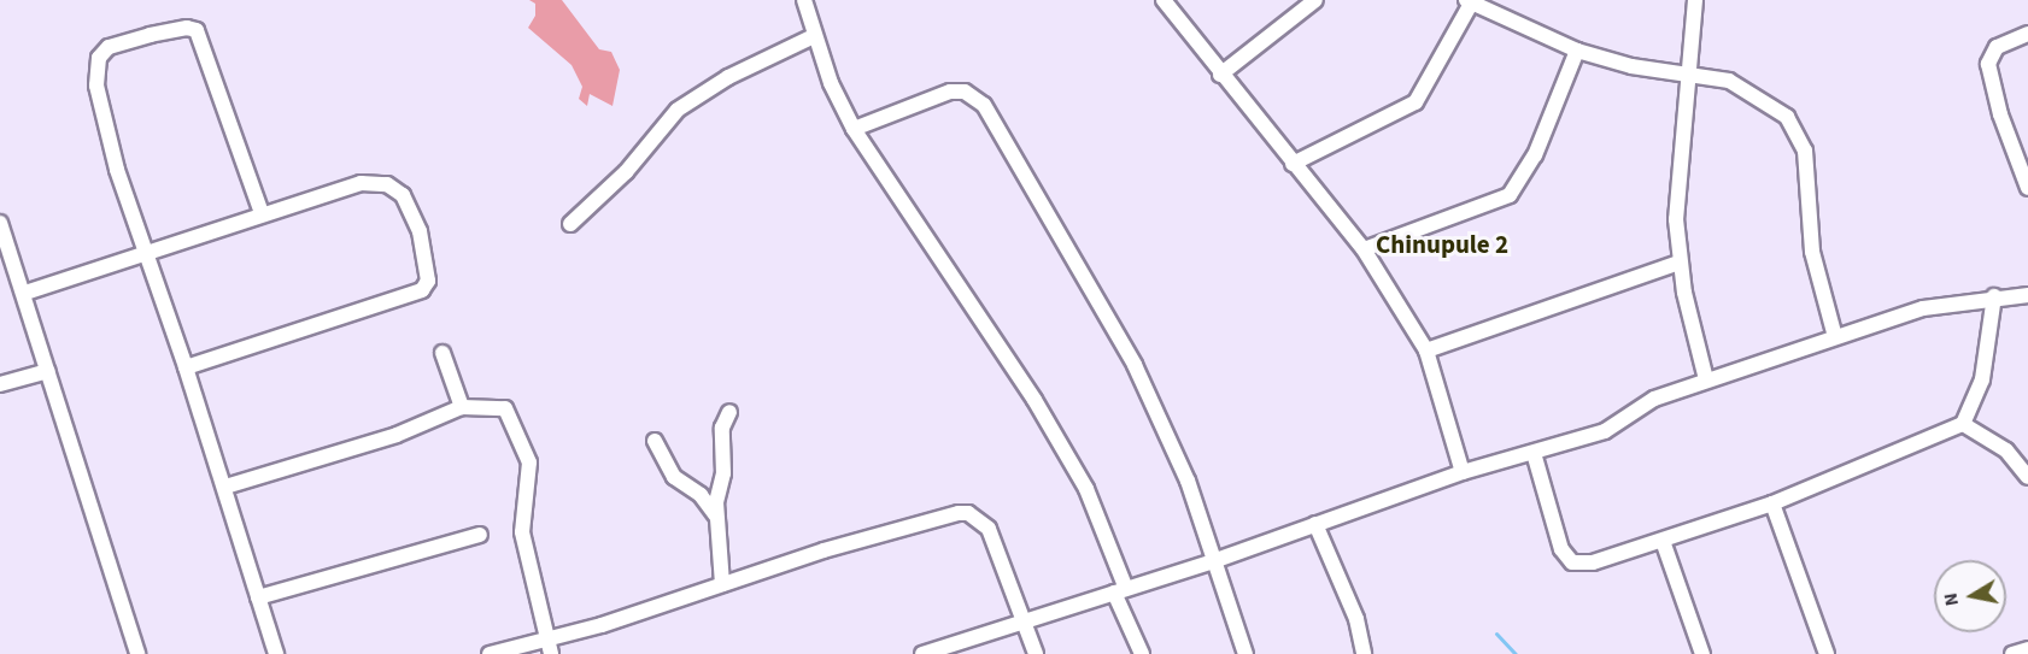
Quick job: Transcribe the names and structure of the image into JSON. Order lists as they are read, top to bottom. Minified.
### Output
{"districts":["Chinupule 2"],"north":"left"}
